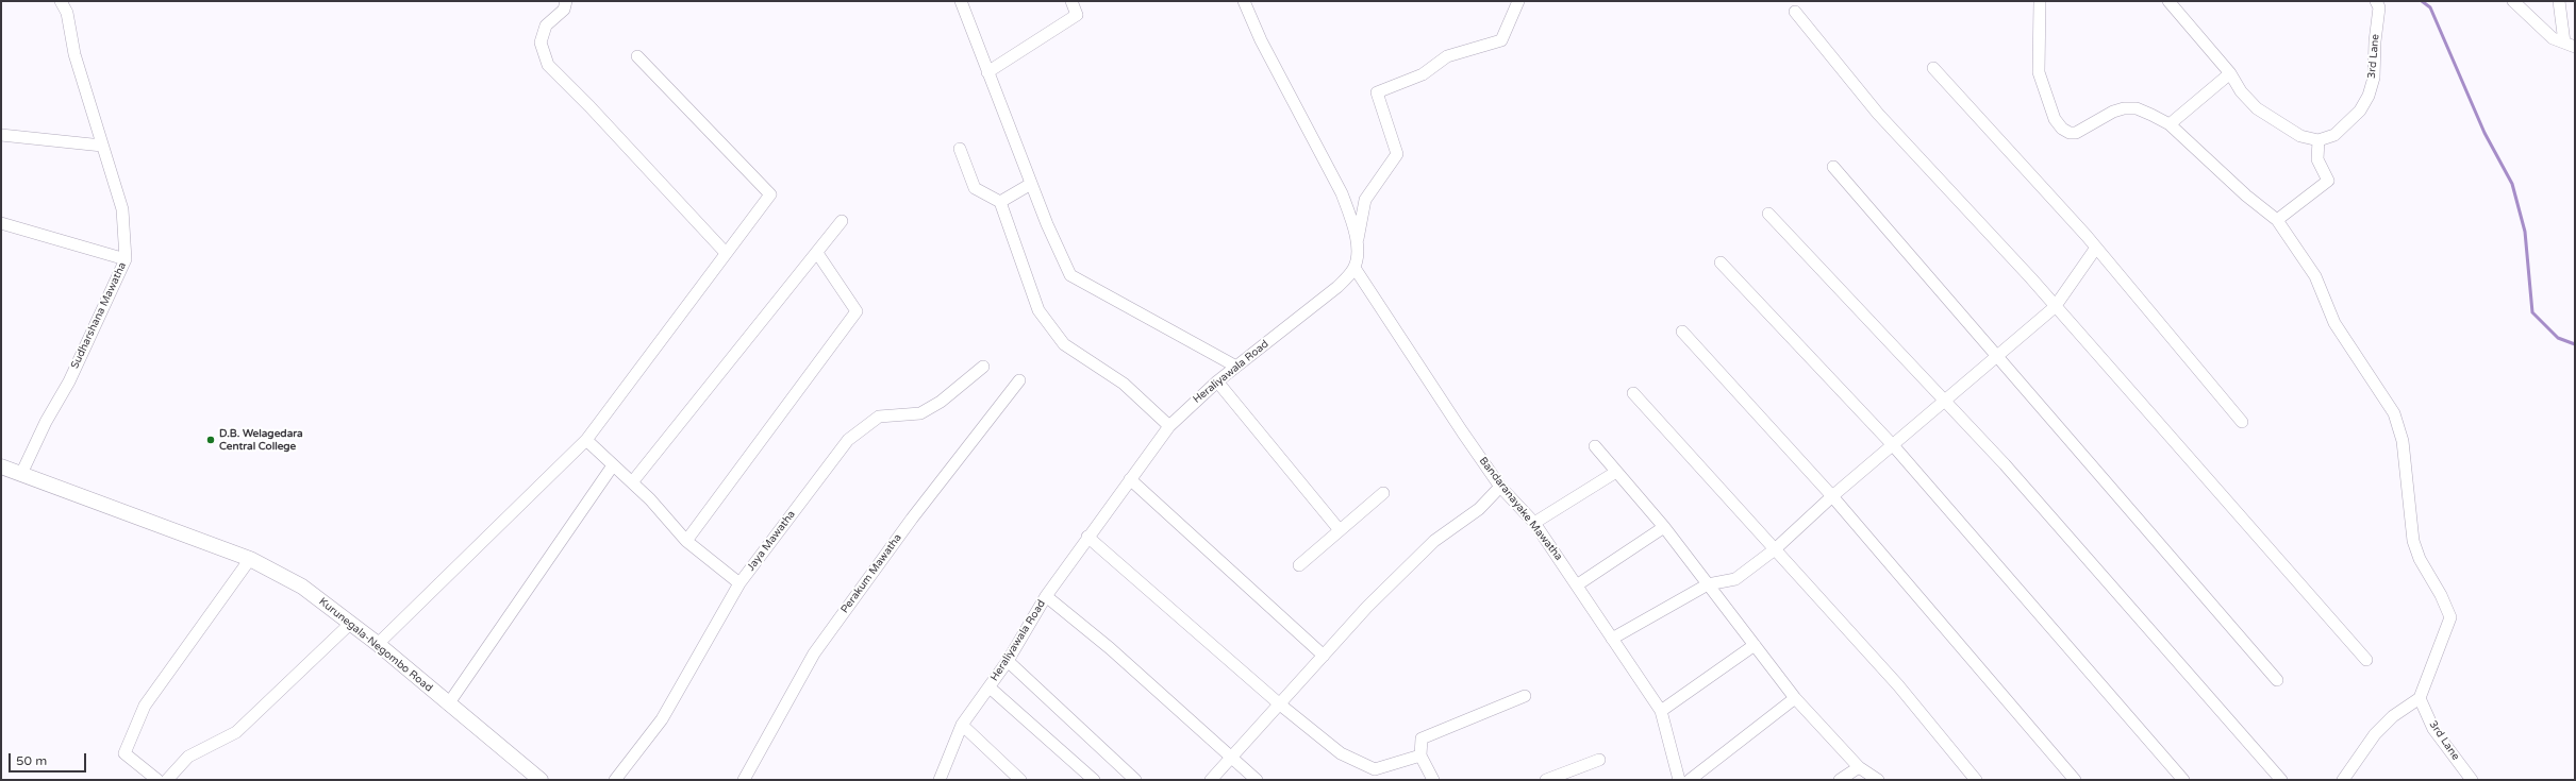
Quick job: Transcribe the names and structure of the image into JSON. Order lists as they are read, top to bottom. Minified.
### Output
{"streets":{"main road":["Kurunegala-Negombo Road"],"street":["3rd Lane","Sudharshana Mawatha","Heraliyawala Road","Bandaranayake Mawatha","Jaya Mawatha","Perakum Mawatha"]},"crossings":[["Sudharshana Mawatha","Kurunegala-Negombo Road"],["Heraliyawala Road","Bandaranayake Mawatha"]],"places":["D.B. Welagedara Central College"],"scale_bar":"50 m"}
